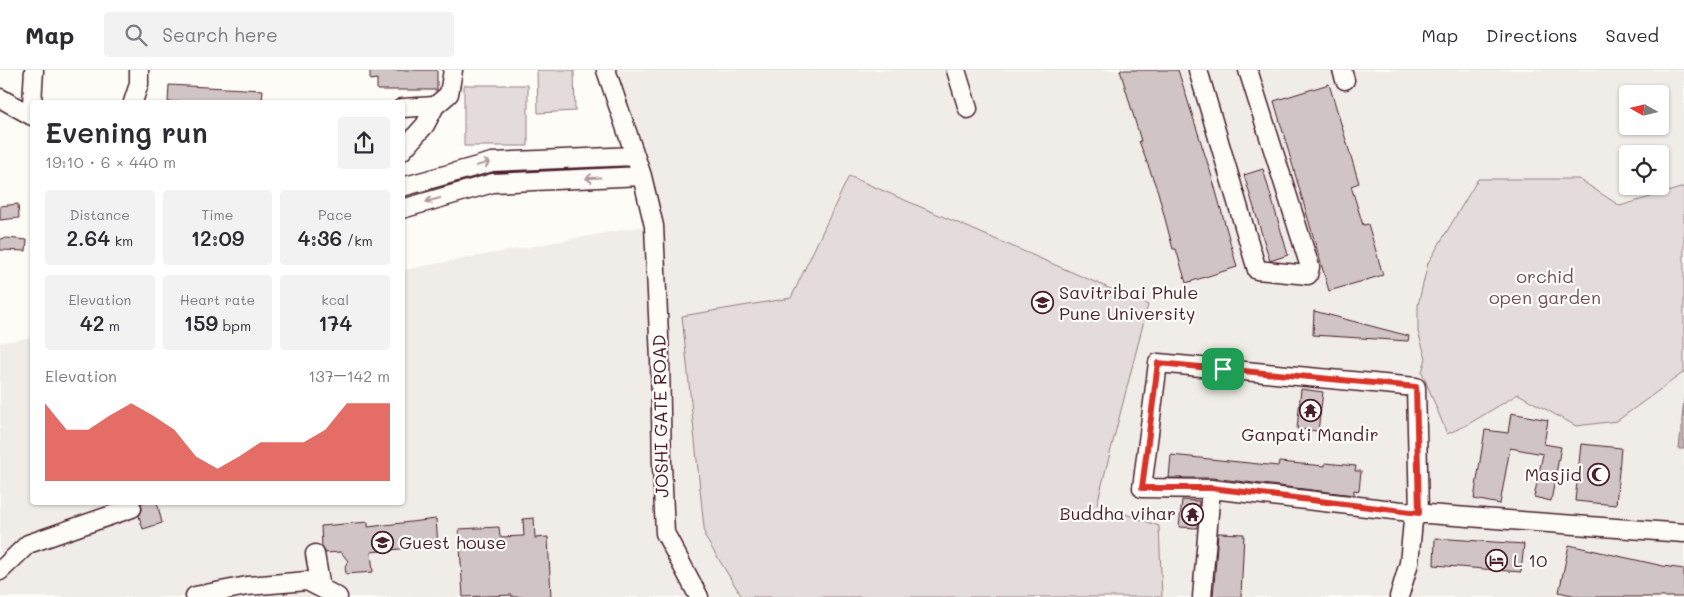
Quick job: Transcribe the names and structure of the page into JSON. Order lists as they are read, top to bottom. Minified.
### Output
{"streets":{"street":["JOSHI GATE ROAD"]},"parks":["orchid open garden"],"places":{"school or university":["Savitribai Phule Pune University","Guest house"],"temple":["Ganpati Mandir","Buddha vihar"],"mosque":["Masjid"],"hotel":["L 10"]},"north":"left","page":{"header":"Map","search":"Search here","nav":["Map","Directions","Saved"],"heading":["Evening run","19:10 · 6 × 440 m"],"stats":[["Distance","2.64 km"],["Time","12:09"],["Pace","4:36 /km"],["Elevation","42 m"],["Heart rate","159 bpm"],["kcal","174"]],"chart":["Elevation","137–142 m"]}}
